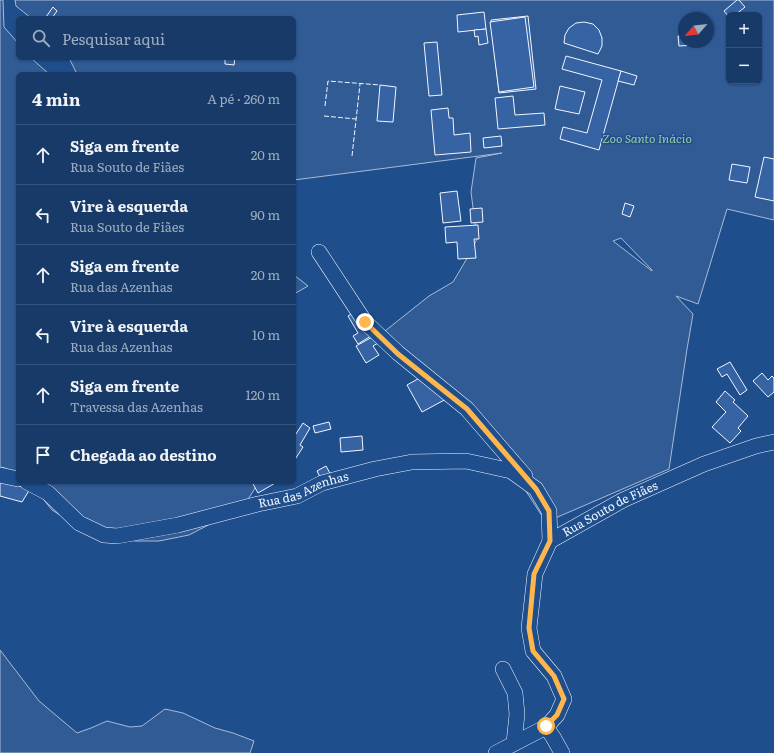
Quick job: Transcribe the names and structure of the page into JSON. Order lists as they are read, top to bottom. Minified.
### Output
{"streets":{"street":["Rua das Azenhas","Rua Souto de Fiães"]},"crossings":[["Rua das Azenhas","Rua Souto de Fiães"]],"parks":["Zoo Santo Inácio"],"north":"bottom left","page":{"map_buttons":["+","−"],"search":"Pesquisar aqui","heading":["4 min","A pé · 260 m"],"list":[["Siga em frente","Rua Souto de Fiães","20 m"],["Vire à esquerda","Rua Souto de Fiães","90 m"],["Siga em frente","Rua das Azenhas","20 m"],["Vire à esquerda","Rua das Azenhas","10 m"],["Siga em frente","Travessa das Azenhas","120 m"],"Chegada ao destino"]}}
